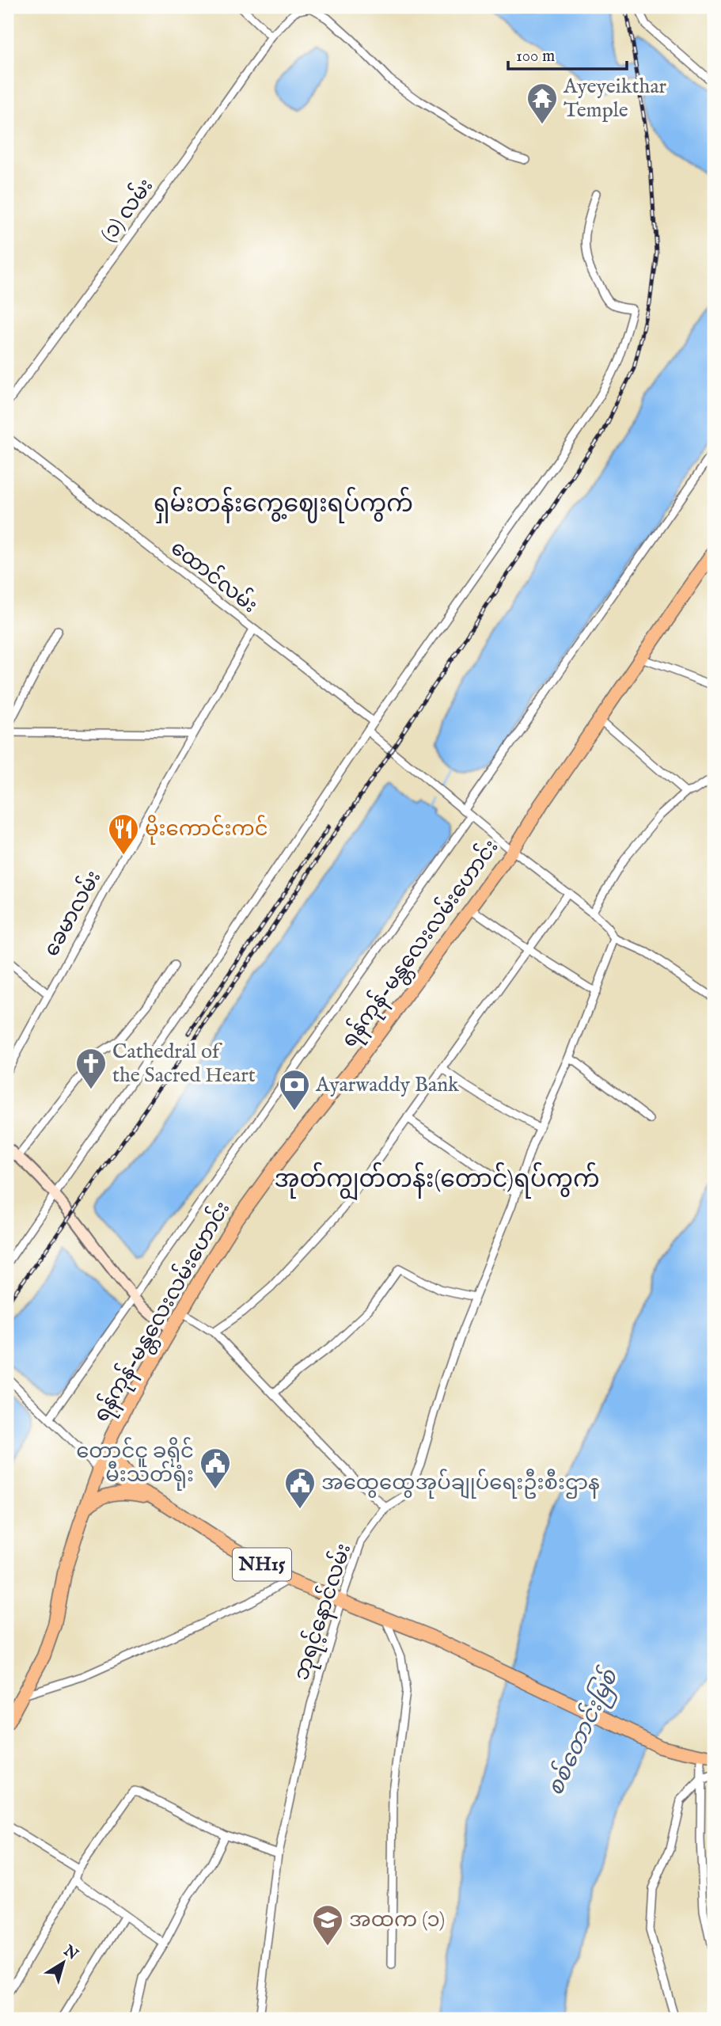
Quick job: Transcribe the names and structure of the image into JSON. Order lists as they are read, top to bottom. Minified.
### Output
{"streets":{"highway":["ရန်ကုန်-မန္တလေးလမ်းဟောင်း","NH15"],"street":["(၁) လမ်း","ထောင်လမ်း","ခေမာလမ်း","ဘုရင့်နောင်လမ်း"]},"crossings":[["ထောင်လမ်း","ခေမာလမ်း"],["ရန်ကုန်-မန္တလေးလမ်းဟောင်း","NH15"],["NH15","ဘုရင့်နောင်လမ်း"]],"districts":["ရှမ်းတန်းကွေ့ဈေးရပ်ကွက်","အုတ်ကျွတ်တန်း(တောင်)ရပ်ကွက်"],"water":["စစ်တောင်းမြစ်"],"places":{"temple":["Ayeyeikthar Temple"],"restaurant":["မိုးကောင်းကင်"],"church":["Cathedral of the Sacred Heart"],"bank":["Ayarwaddy Bank"],"public building":["တောင်ငူ ခရိုင် မီးသတ်ရုံး","အထွေထွေအုပ်ချုပ်ရေးဦးစီးဌာန"],"school or university":["အထက (၁)"]},"scale_bar":"100 m","north":"top right"}
